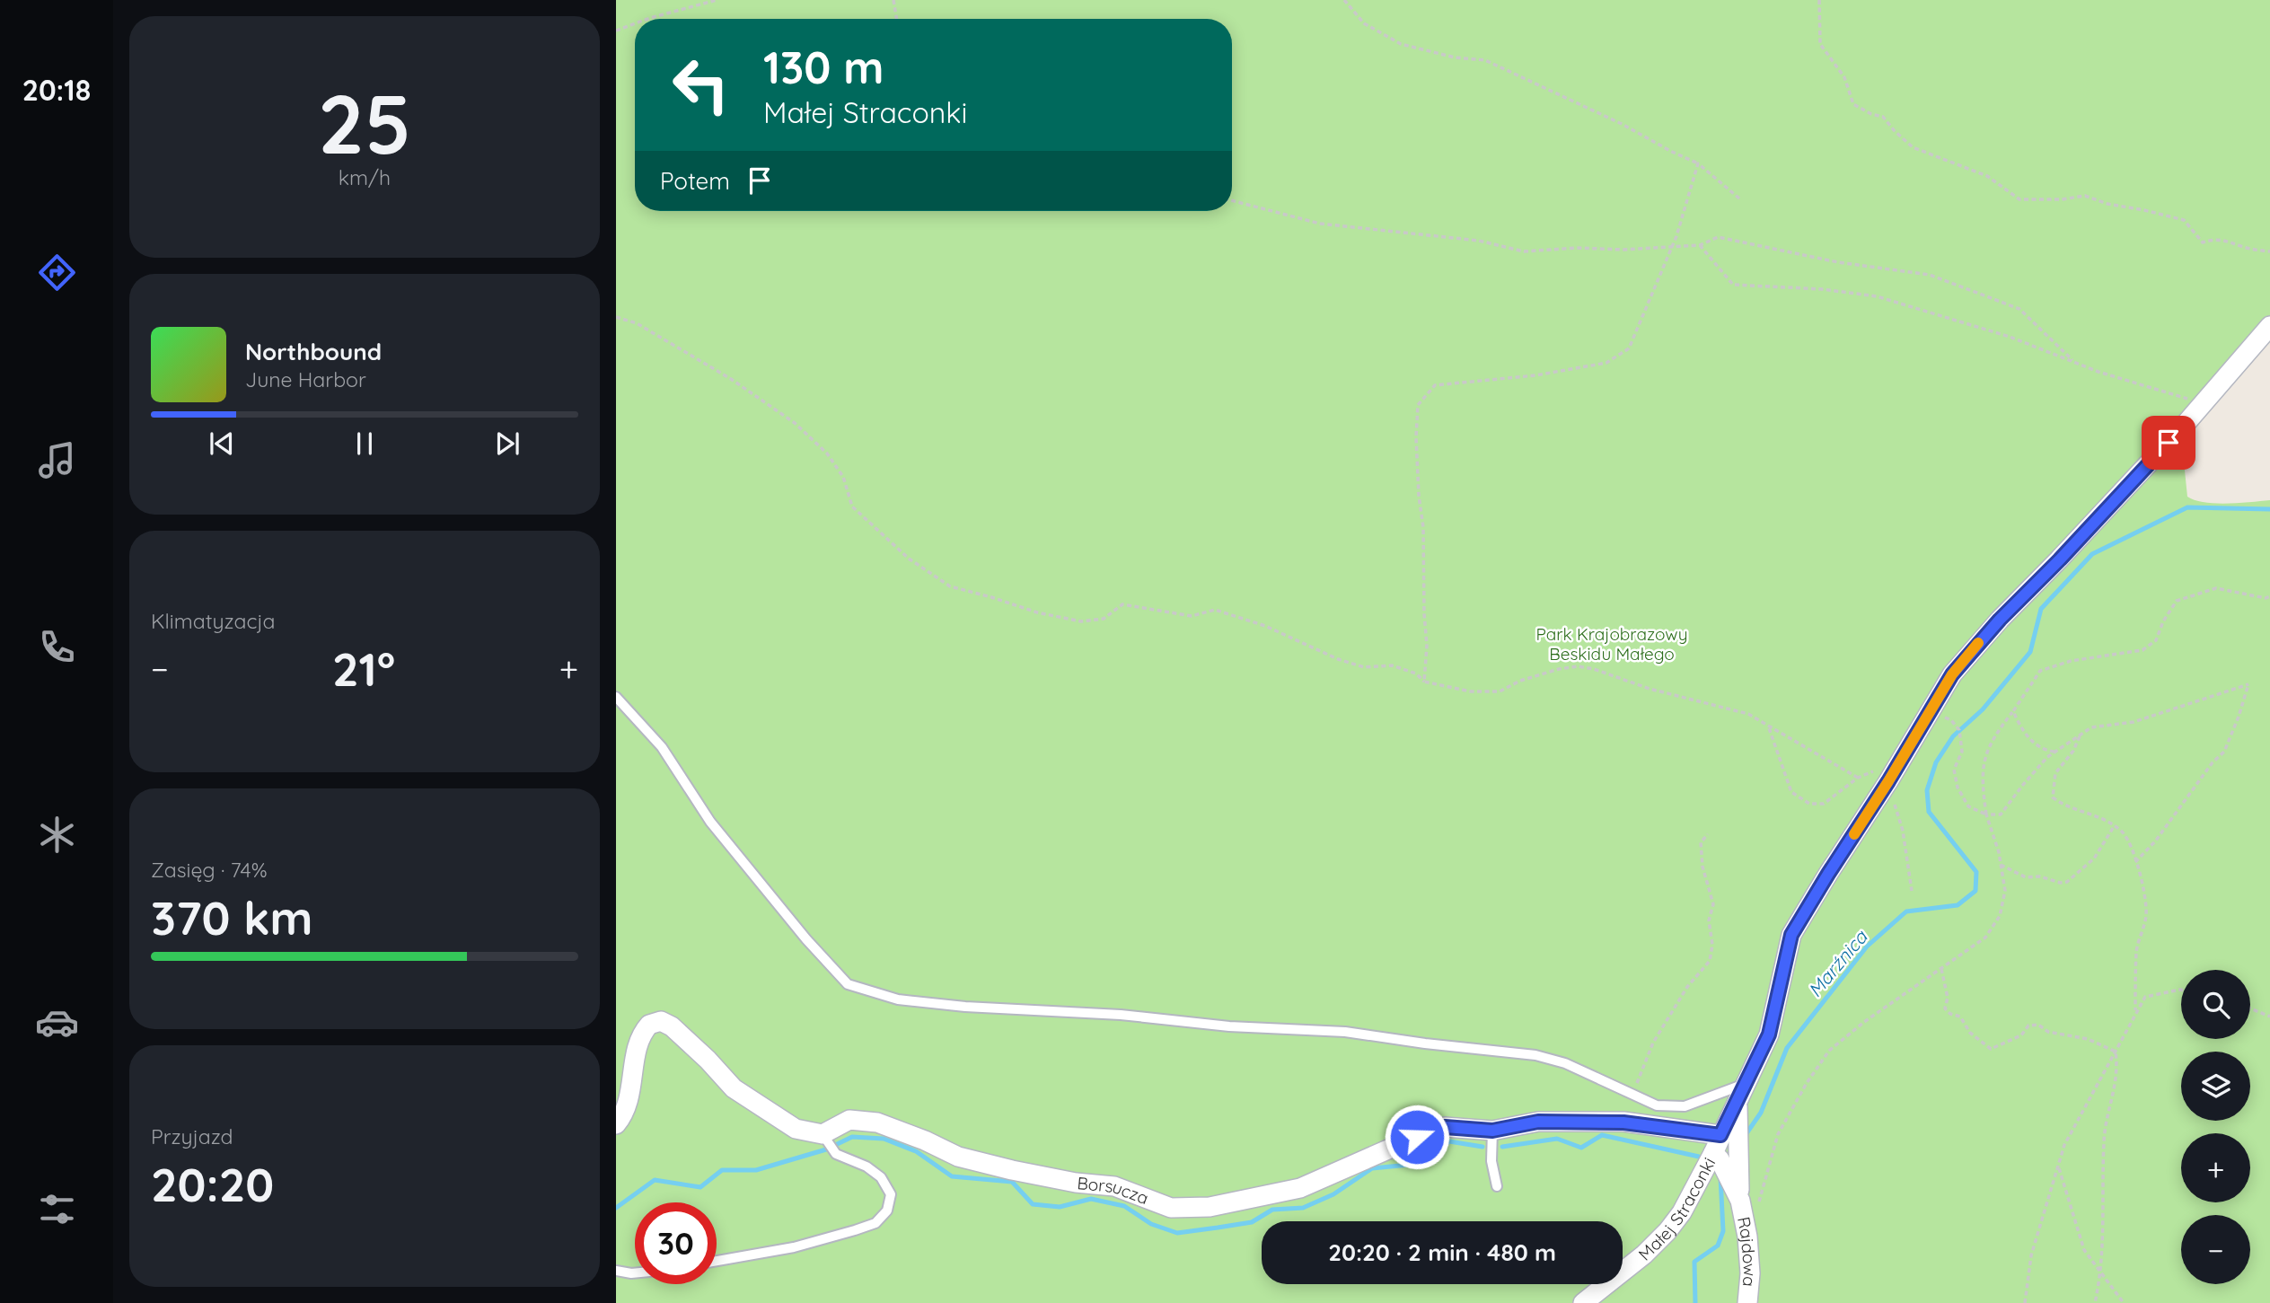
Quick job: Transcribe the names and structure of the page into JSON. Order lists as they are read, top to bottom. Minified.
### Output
{"streets":{"street":["Borsucza","Małej Straconki","Rajdowa"]},"crossings":[["Borsucza","Małej Straconki"],["Borsucza","Rajdowa"],["Małej Straconki","Rajdowa"]],"water":["Marźnica"],"parks":["Park Krajobrazowy Beskidu Małego"],"page":{"tabs":"20:18","tile":[["25","km/h"],"Klimatyzacja",["Zasięg · 74%","370 km"],["Przyjazd","20:20"]],"turn":["130 m","Małej Straconki"],"then":"Potem","song":["Northbound","June Harbor"],"heat":["−","21°","+"],"map_buttons":["+","−"],"limit":"30","trip":"20:20 · 2 min · 480 m"}}
